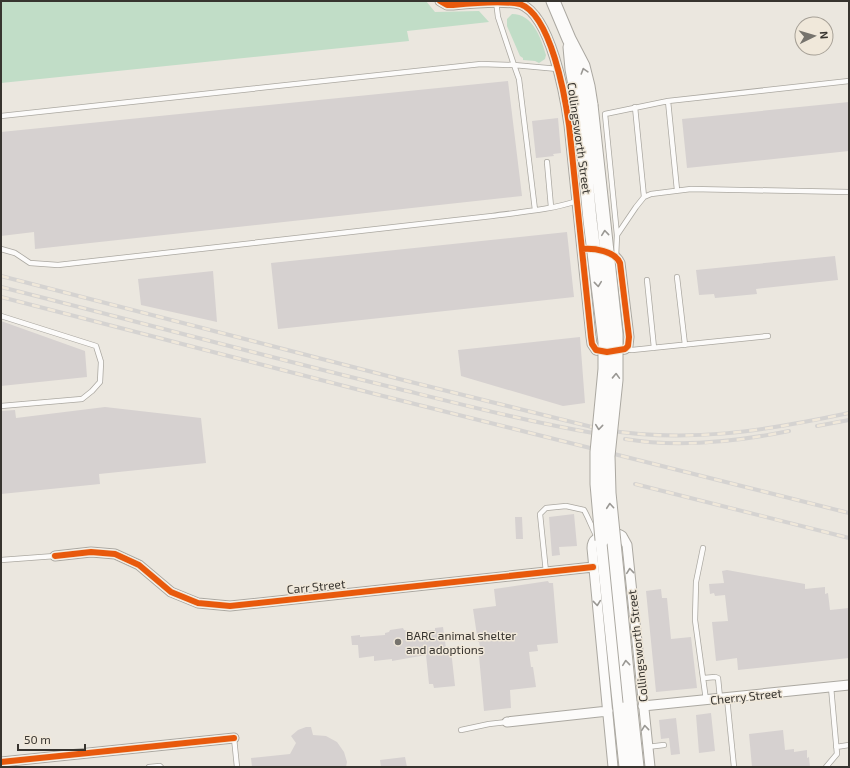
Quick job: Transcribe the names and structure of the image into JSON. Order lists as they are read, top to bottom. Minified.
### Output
{"streets":{"main road":["Collingsworth Street"],"street":["Carr Street","Cherry Street"]},"crossings":[["Collingsworth Street","Cherry Street"]],"places":["BARC animal shelter and adoptions"],"scale_bar":"50 m","north":"right"}
